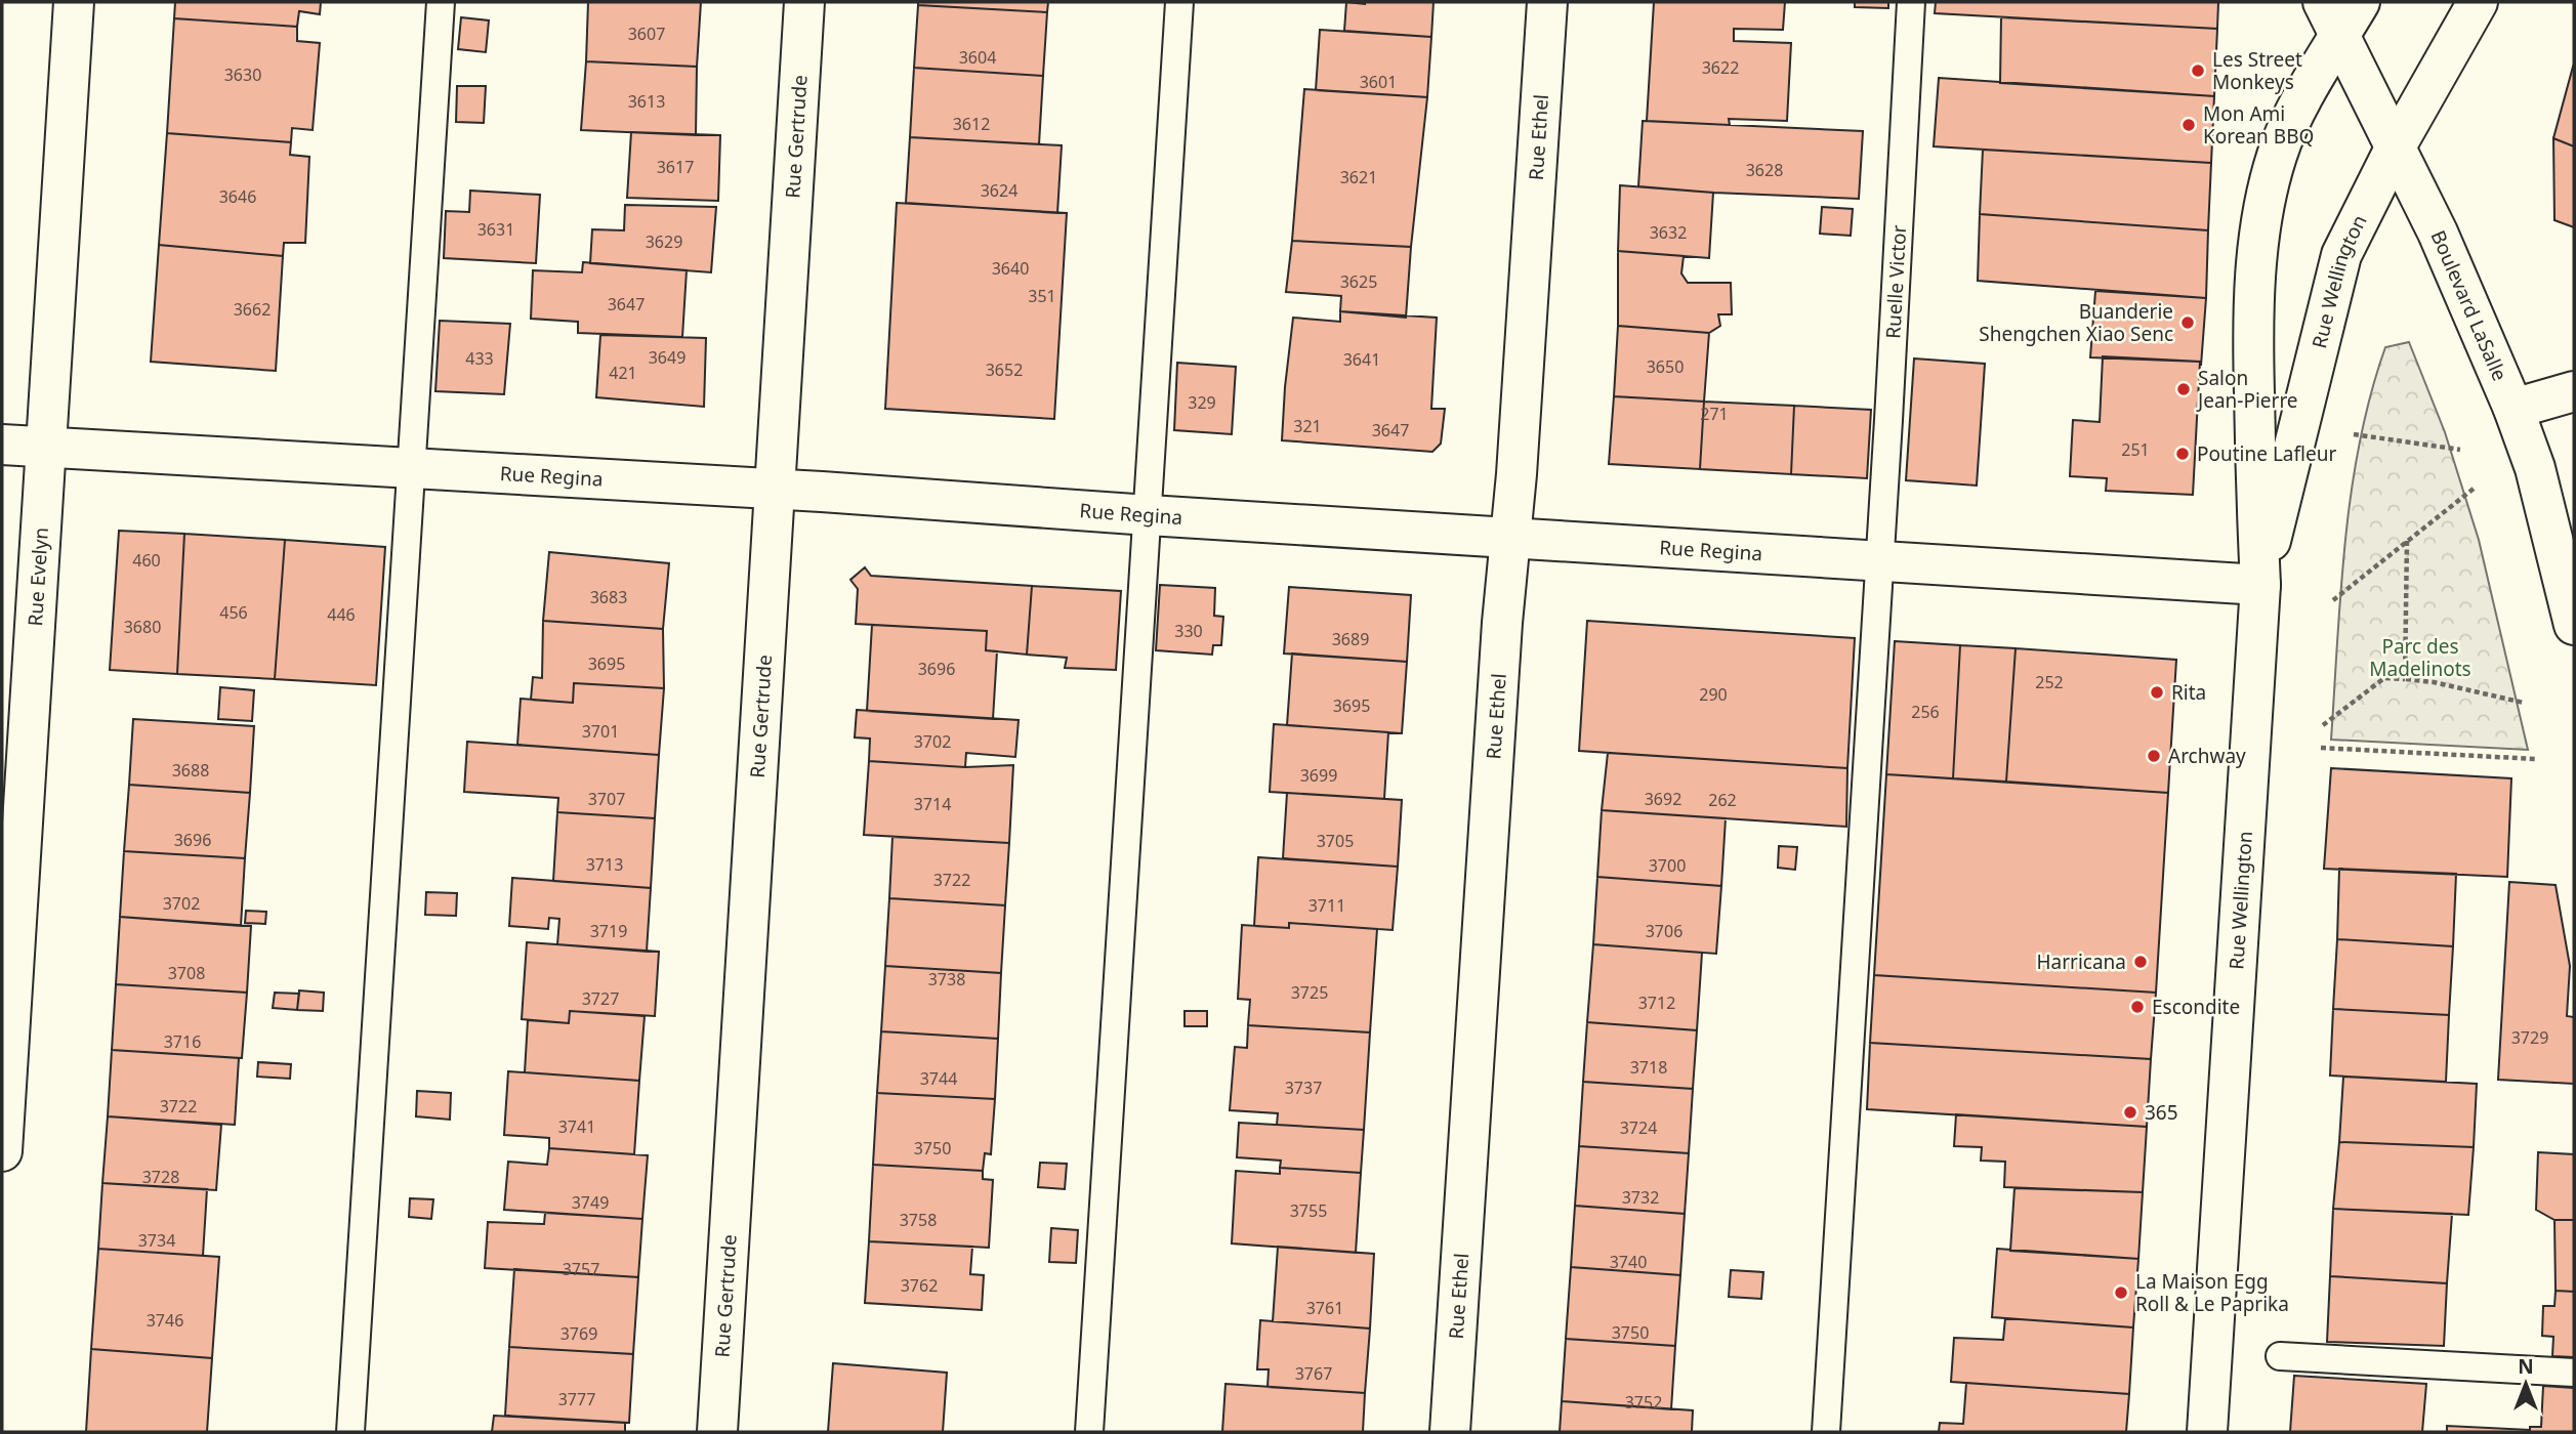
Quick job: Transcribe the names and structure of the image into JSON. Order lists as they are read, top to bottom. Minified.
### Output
{"streets":{"street":["Rue Gertrude","Rue Ethel","Rue Wellington","Boulevard LaSalle","Rue Regina","Rue Evelyn"],"lane":["Ruelle Victor"]},"crossings":[["Rue Gertrude","Rue Regina"],["Rue Ethel","Rue Regina"],["Ruelle Victor","Rue Regina"],["Rue Wellington","Boulevard LaSalle"],["Rue Wellington","Rue Regina"],["Rue Regina","Rue Evelyn"]],"parks":["Parc des Madelinots"],"places":["Les Street Monkeys","Mon Ami Korean BBQ","Buanderie Shengchen Xiao Senc","Salon Jean-Pierre","Poutine Lafleur","Rita","Archway","Harricana","Escondite","365","La Maison Egg Roll & Le Paprika"],"house_numbers":["3607","3604","3622","3630","3601","3613","3612","3617","3628","3621","3624","3646","3631","3632","3629","3640","3625","351","3647","3662","3649","433","3641","3650","3652","421","329","271","321","3647","251","460","3683","456","446","3680","330","3689","3695","3696","252","290","3695","256","3701","3702","3688","3699","3707","3692","262","3714","3696","3705","3713","3700","3722","3702","3711","3719","3706","3708","3738","3725","3727","3712","3729","3716","3718","3744","3737","3722","3741","3724","3750","3728","3732","3749","3755","3758","3734","3740","3757","3762","3761","3746","3750","3769","3767","3777","3752"],"north":"top"}
